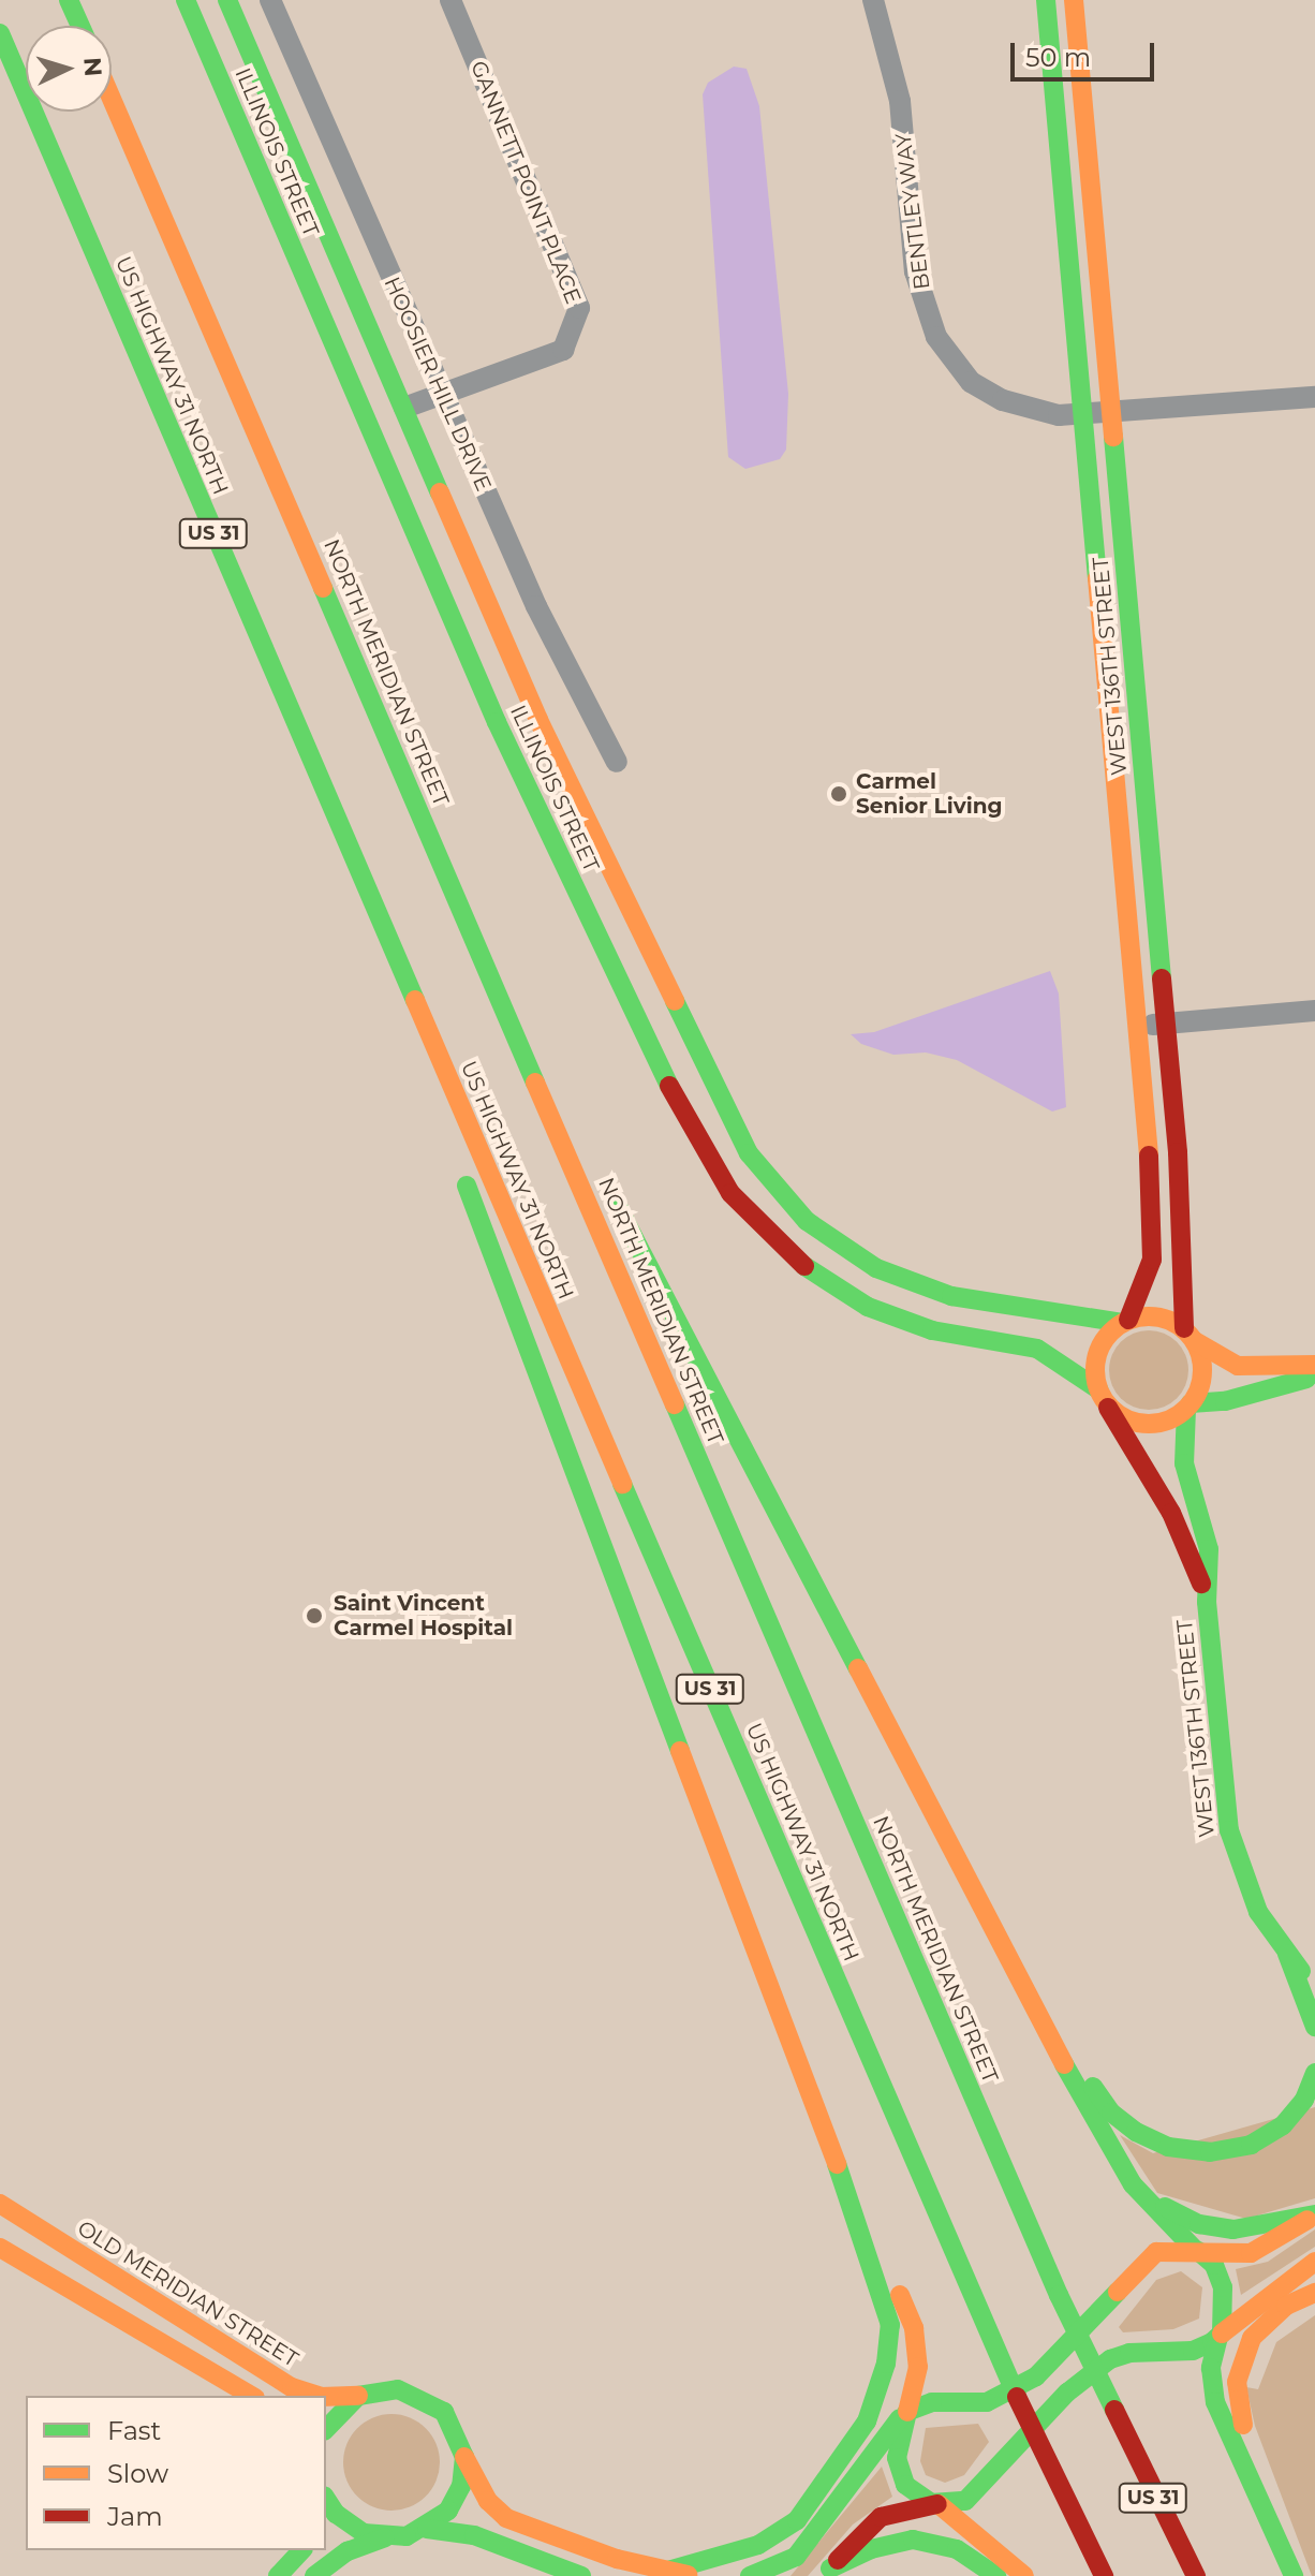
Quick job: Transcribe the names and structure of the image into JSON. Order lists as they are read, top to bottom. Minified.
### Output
{"streets":{"main road":["ILLINOIS STREET","US HIGHWAY 31 NORTH","US 31","WEST 136TH STREET","NORTH MERIDIAN STREET","OLD MERIDIAN STREET"],"street":["GANNETT POINT PLACE","BENTLEY WAY","HOOSIER HILL DRIVE"]},"crossings":[["ILLINOIS STREET","GANNETT POINT PLACE"],["ILLINOIS STREET","WEST 136TH STREET"],["GANNETT POINT PLACE","HOOSIER HILL DRIVE"],["BENTLEY WAY","WEST 136TH STREET"]],"places":["Carmel Senior Living","Saint Vincent Carmel Hospital"],"legend":["Fast","Slow","Jam"],"scale_bar":"50 m","north":"right"}
